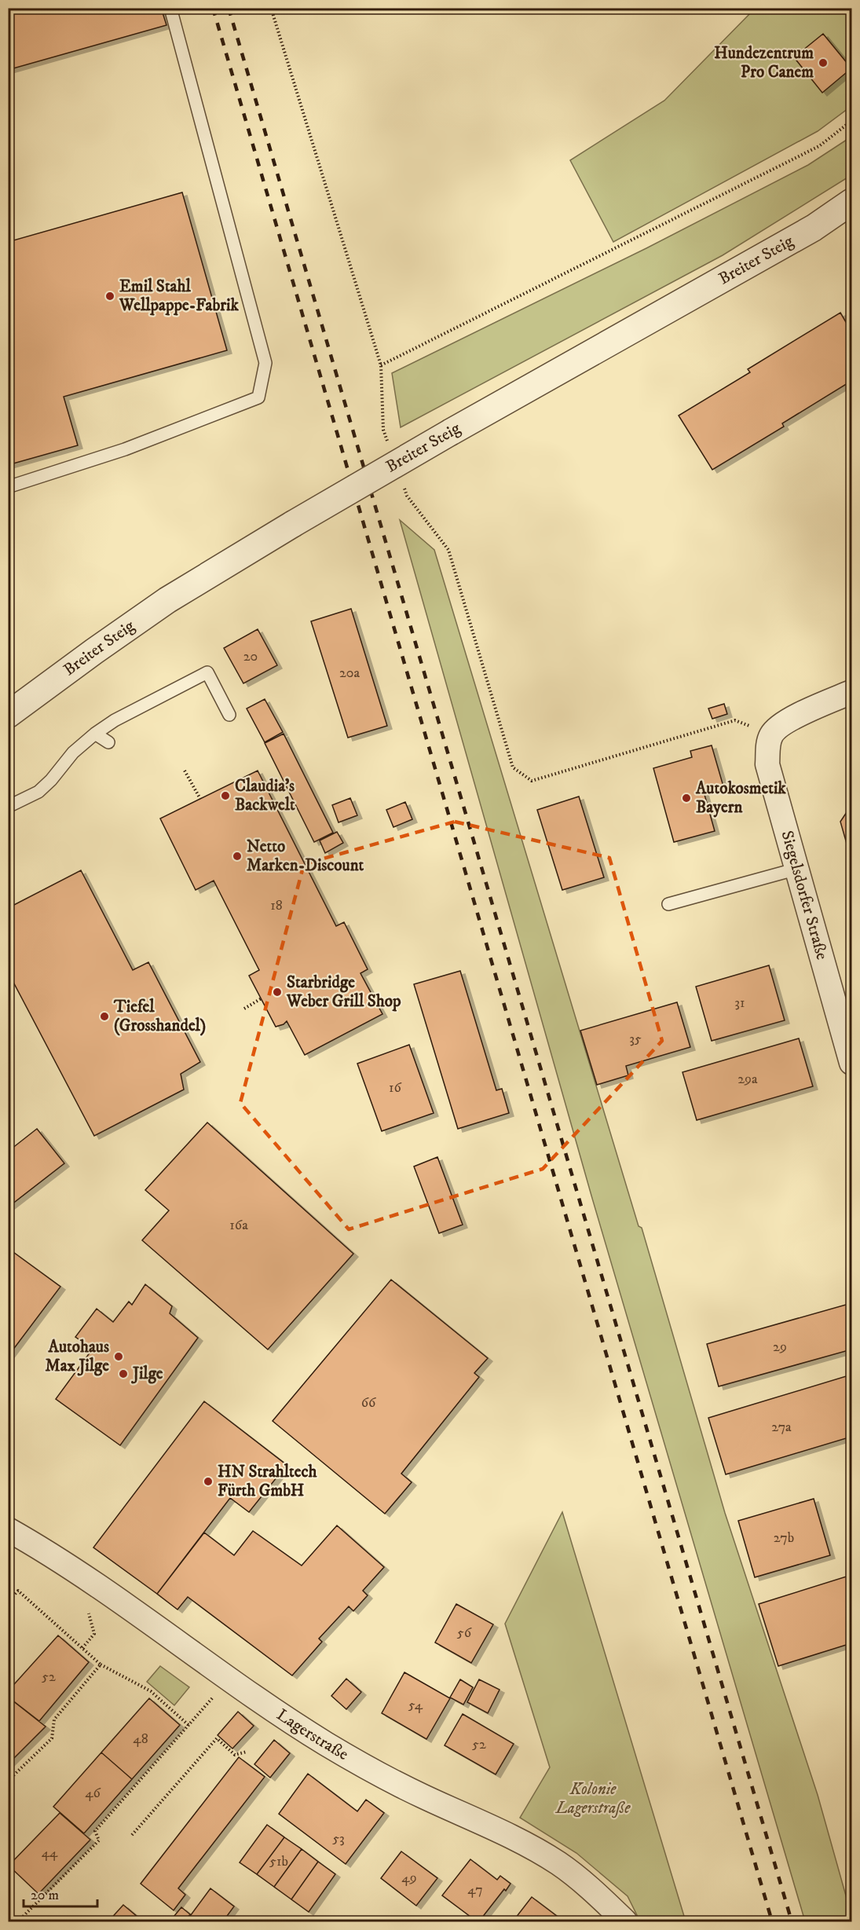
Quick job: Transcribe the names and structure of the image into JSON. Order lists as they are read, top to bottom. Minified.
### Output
{"streets":{"street":["Breiter Steig","Siegelsdorfer Straße","Lagerstraße"]},"parks":["Kolonie Lagerstraße"],"places":["Hundezentrum Pro Canem","Emil Stahl Wellpappe-Fabrik","Claudia's Backwelt","Autokosmetik Bayern","Netto Marken-Discount","Starbridge Weber Grill Shop","Tiefel (Grosshandel)","Autohaus Max Jilge","Jilge","HN Strahltech Fürth GmbH"],"house_numbers":["20","20a","18","31","35","29a","16","16a","29","66","27a","27b","56","52","54","48","52","46","53","44","51b","49","47"],"scale_bar":"20 m"}
